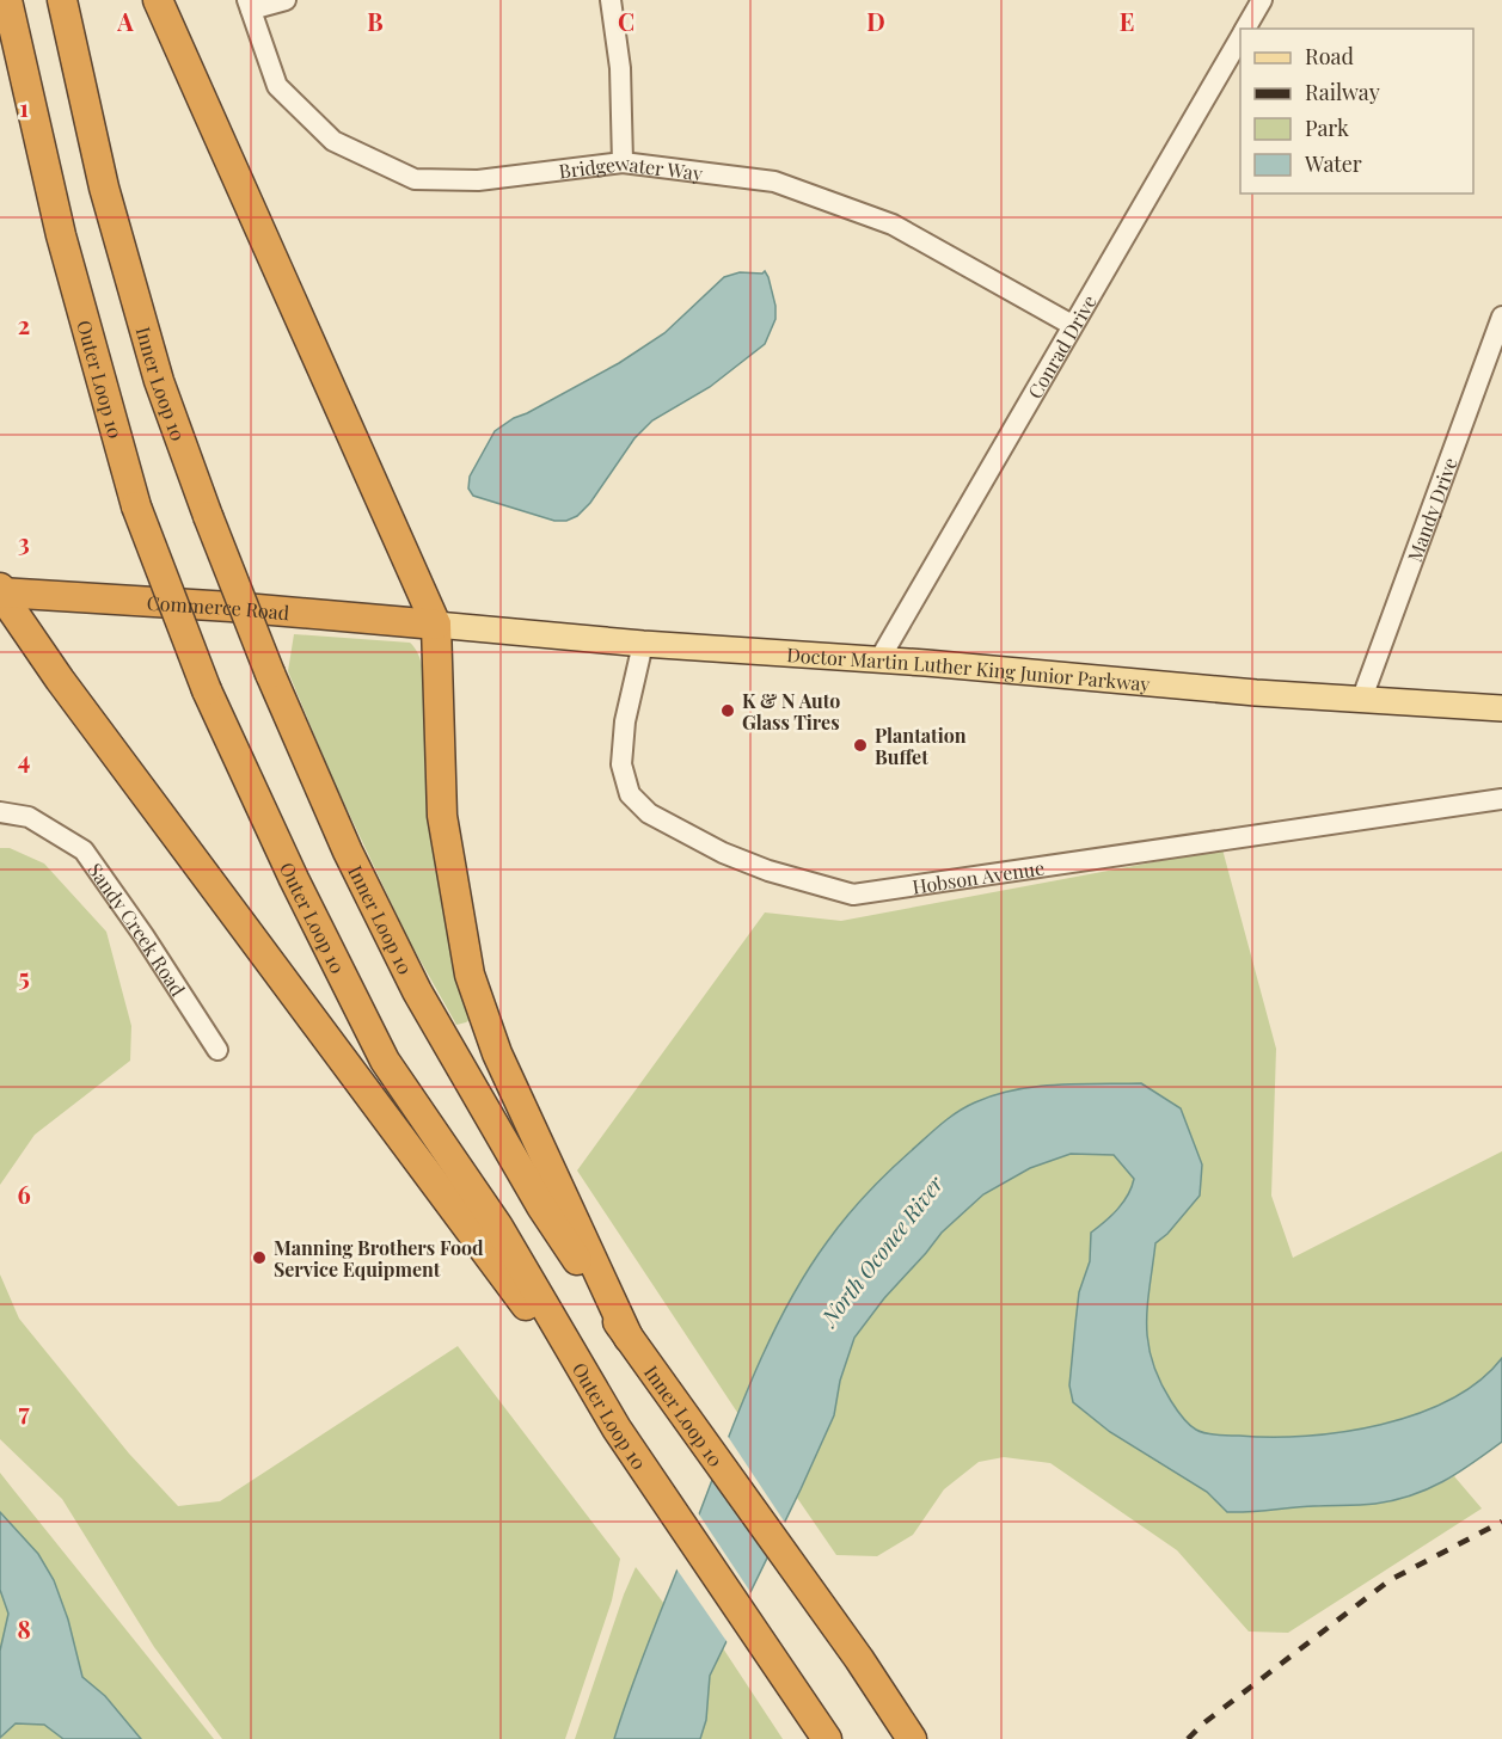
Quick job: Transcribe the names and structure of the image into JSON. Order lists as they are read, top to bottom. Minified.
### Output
{"streets":{"highway":["Outer Loop 10","Inner Loop 10","Commerce Road"],"main road":["Doctor Martin Luther King Junior Parkway"],"street":["Bridgewater Way","Conrad Drive","Mandy Drive","Hobson Avenue","Sandy Creek Road"]},"crossings":[["Bridgewater Way","Conrad Drive"],["Conrad Drive","Doctor Martin Luther King Junior Parkway"],["Mandy Drive","Doctor Martin Luther King Junior Parkway"],["Commerce Road","Doctor Martin Luther King Junior Parkway"],["Doctor Martin Luther King Junior Parkway","Hobson Avenue"]],"water":["North Oconee River"],"places":["K & N Auto Glass Tires","Plantation Buffet","Manning Brothers Food Service Equipment"],"legend":["Road","Railway","Park","Water"],"grid":{"columns":["A","B","C","D","E"],"rows":["1","2","3","4","5","6","7","8"]}}
